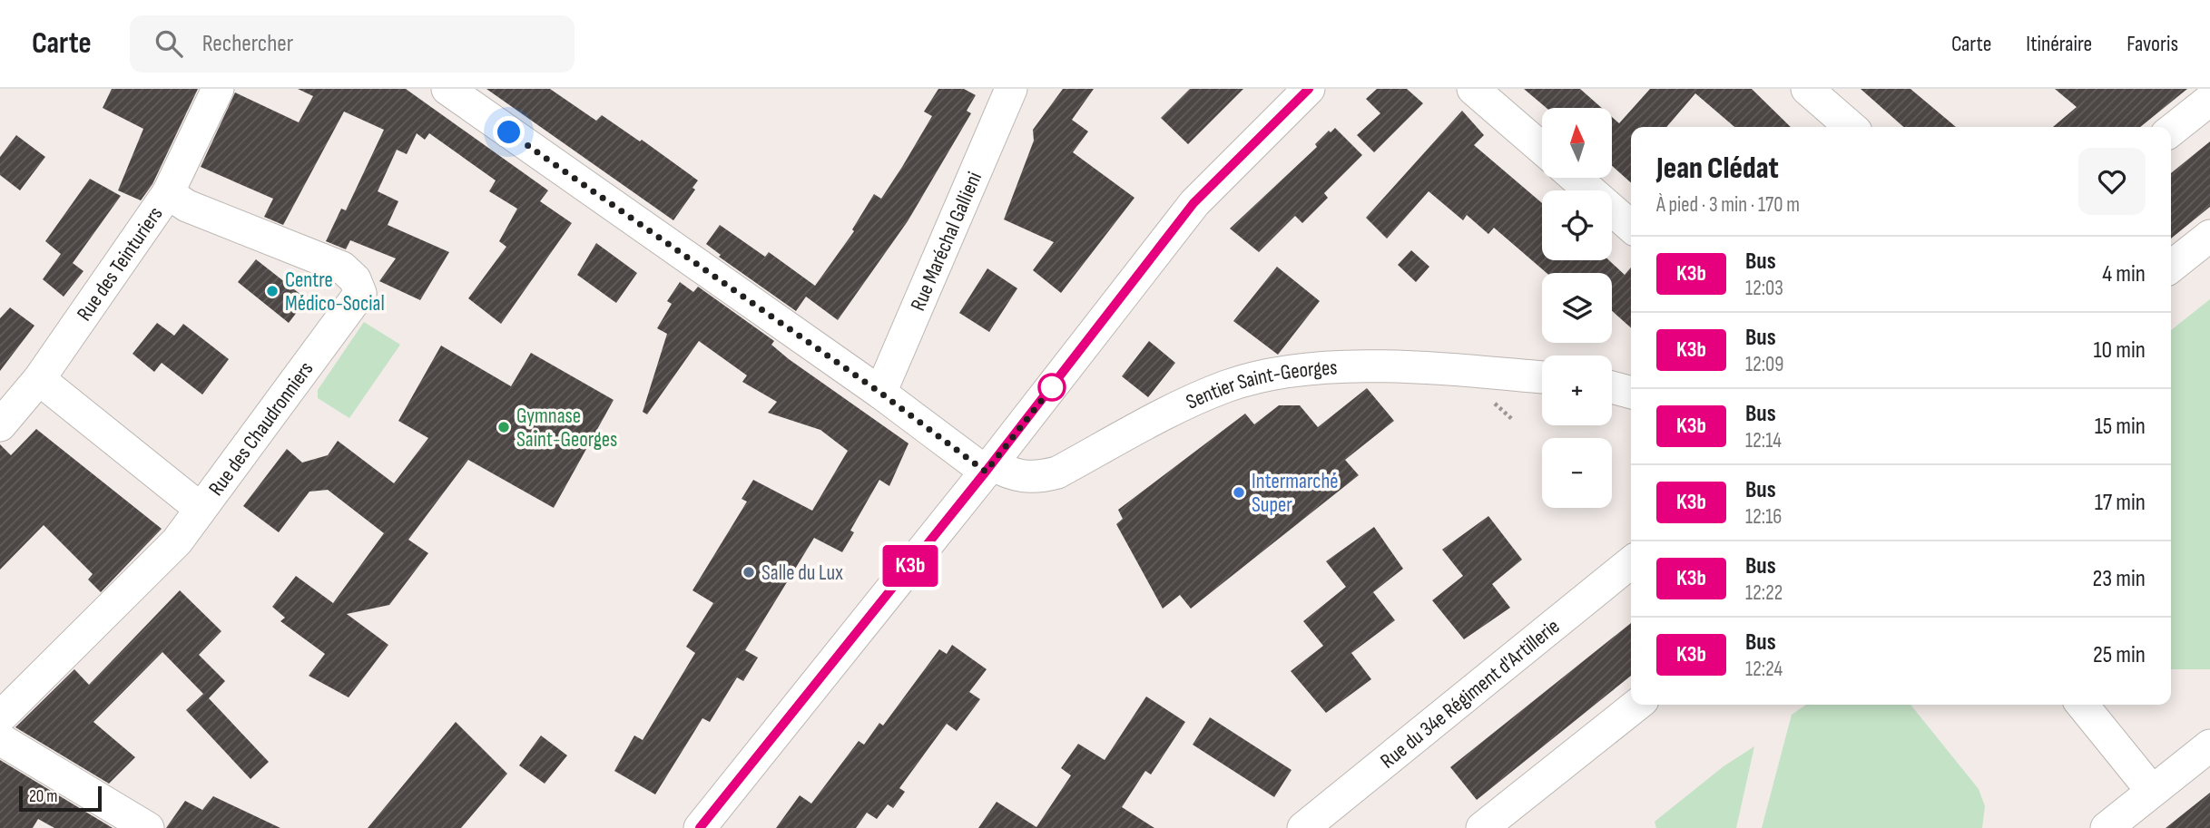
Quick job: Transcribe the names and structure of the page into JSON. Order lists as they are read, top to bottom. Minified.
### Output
{"streets":{"street":["Rue Maréchal Gallieni","Rue des Teinturiers","Sentier Saint-Georges","Rue des Chaudronniers","Rue du 34e Régiment d'Artillerie"]},"crossings":[["Rue Maréchal Gallieni","Sentier Saint-Georges"],["Rue des Teinturiers","Rue des Chaudronniers"]],"places":["Centre Médico-Social","Gymnase Saint-Georges","Intermarché Super","Salle du Lux"],"lines":["bus line K3b"],"scale_bar":"20 m","north":"top","page":{"header":"Carte","search":"Rechercher","nav":["Carte","Itinéraire","Favoris"],"on_map":"K3b","map_buttons":["+","−"],"heading":["Jean Clédat","À pied · 3 min · 170 m"],"list":[{"mark":"K3b","name":"Bus","note":"12:03","value":"4 min"},{"mark":"K3b","name":"Bus","note":"12:09","value":"10 min"},{"mark":"K3b","name":"Bus","note":"12:14","value":"15 min"},{"mark":"K3b","name":"Bus","note":"12:16","value":"17 min"},{"mark":"K3b","name":"Bus","note":"12:22","value":"23 min"},{"mark":"K3b","name":"Bus","note":"12:24","value":"25 min"}],"scale":"20 m"}}
